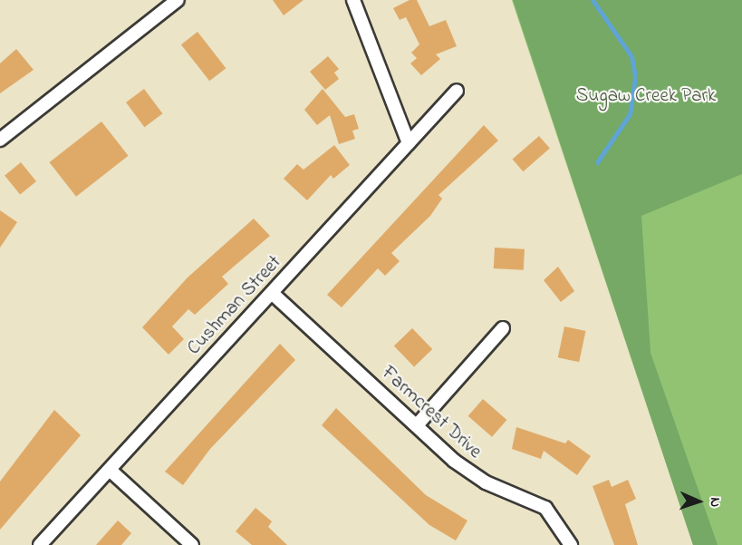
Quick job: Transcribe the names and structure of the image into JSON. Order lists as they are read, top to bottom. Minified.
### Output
{"streets":{"street":["Cushman Street","Farmcrest Drive"]},"crossings":[["Cushman Street","Farmcrest Drive"]],"parks":["Sugaw Creek Park"],"north":"right"}
